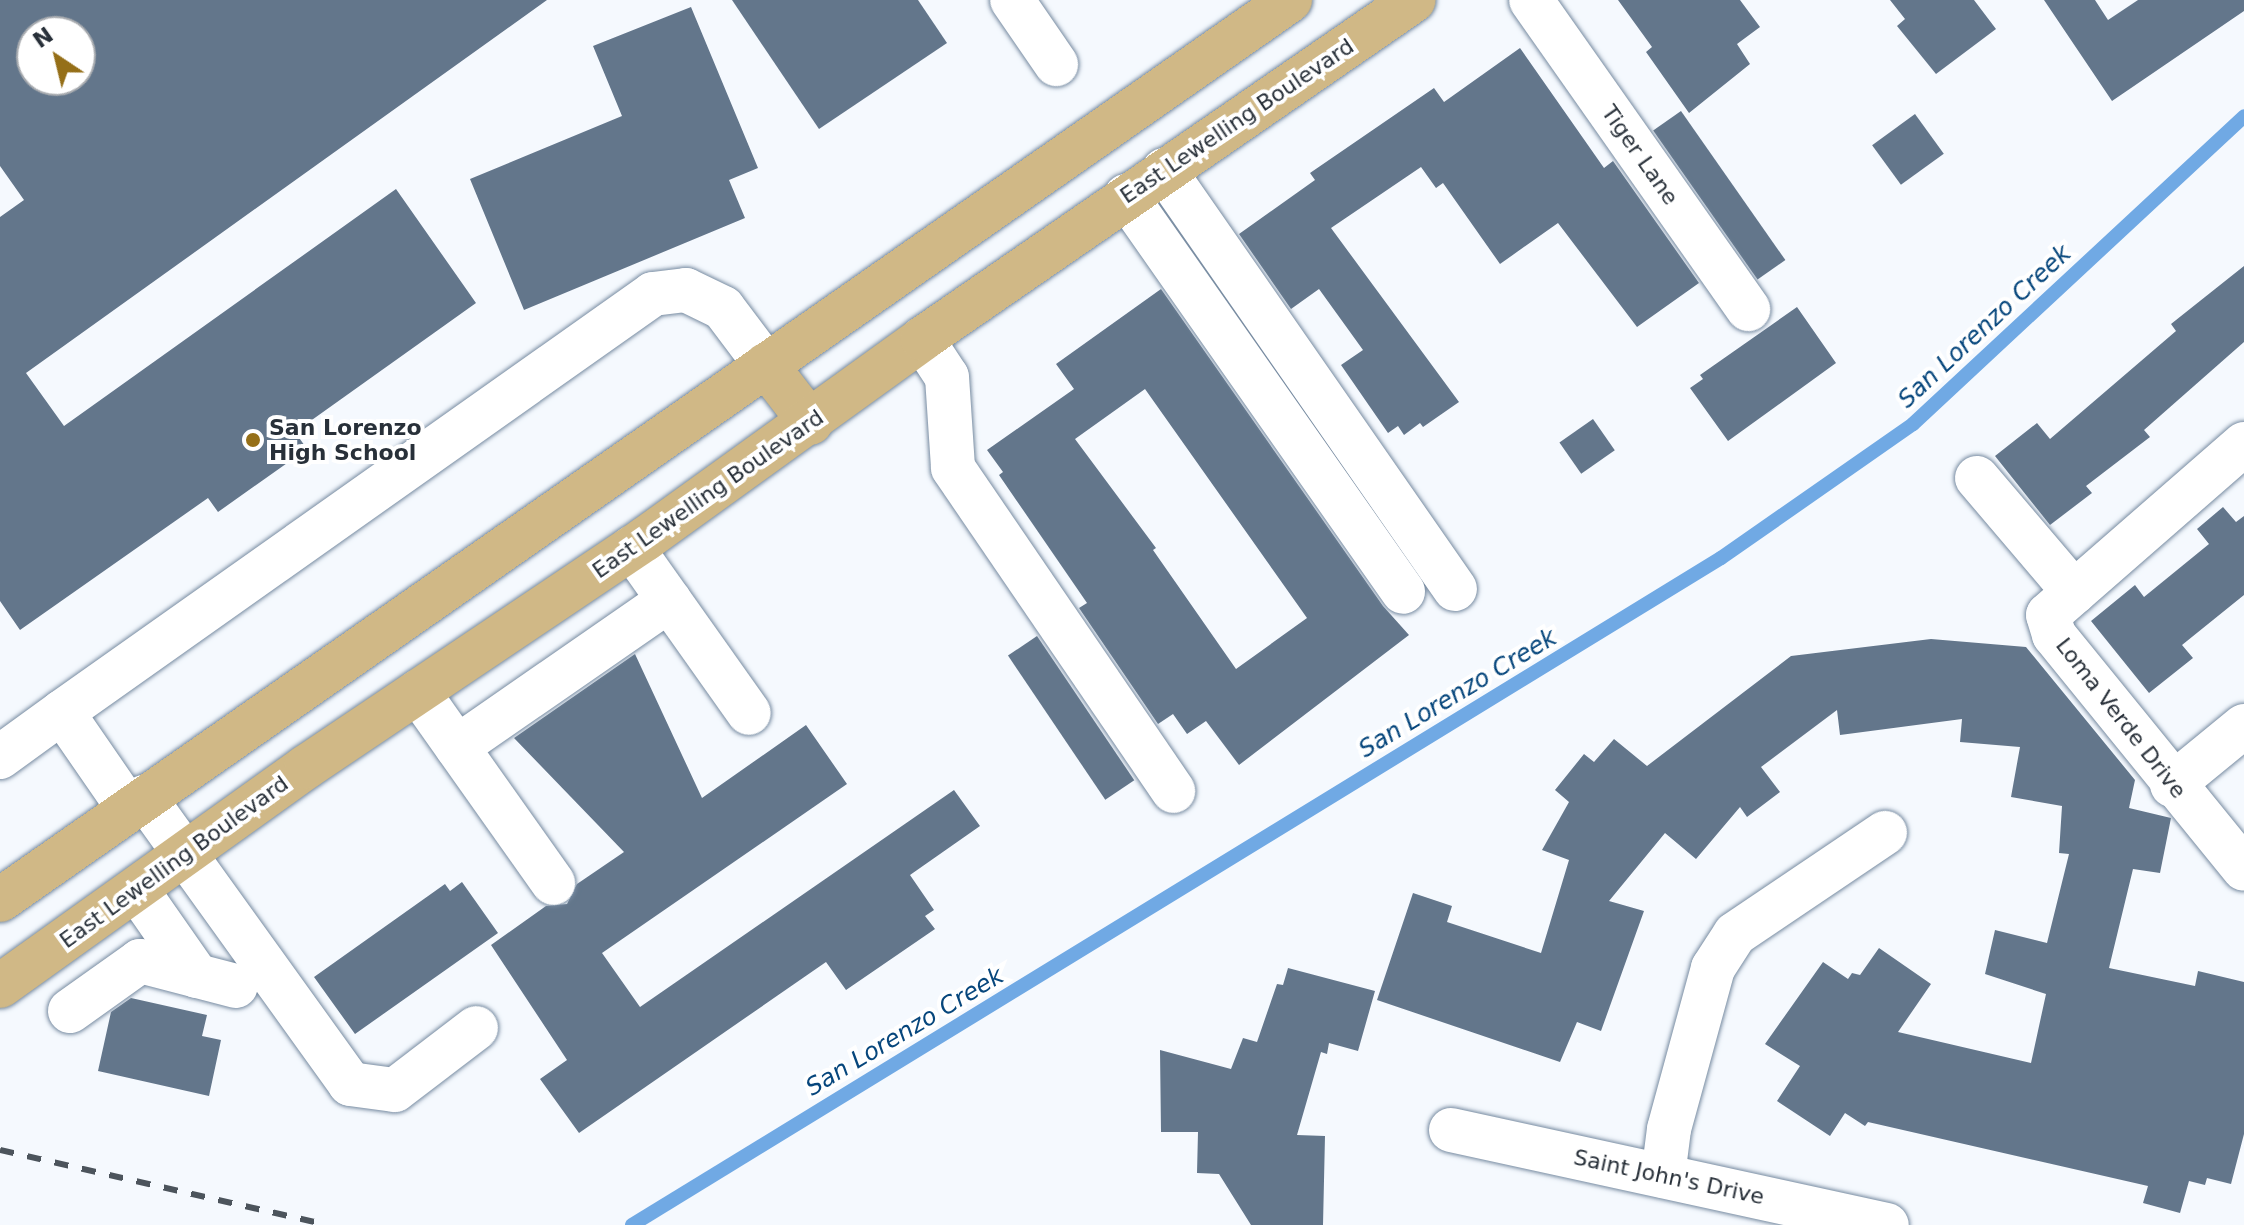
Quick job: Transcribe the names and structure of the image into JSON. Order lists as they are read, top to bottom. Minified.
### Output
{"streets":{"main road":["East Lewelling Boulevard"],"street":["Tiger Lane","Loma Verde Drive","Saint John's Drive"]},"water":["San Lorenzo Creek"],"places":["San Lorenzo High School"],"north":"top left"}
